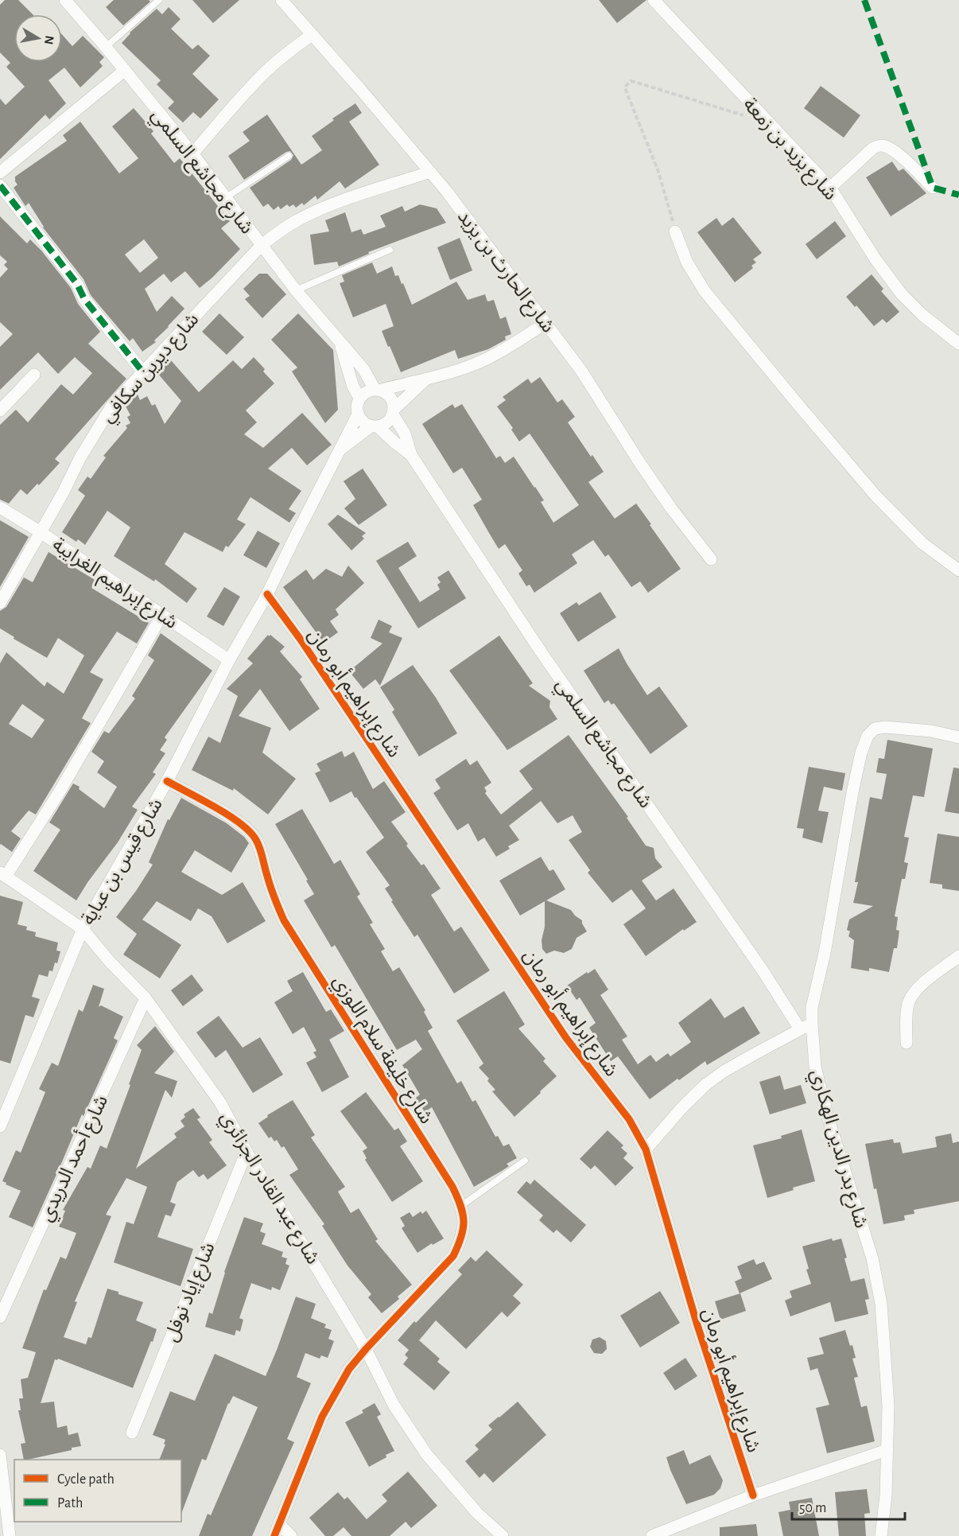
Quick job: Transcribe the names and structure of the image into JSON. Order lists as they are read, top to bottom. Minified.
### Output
{"streets":{"street":["شارع يزيد بن زمعة","شارع مجاشع السلمي","شارع الحارث بن يزيد","شارع ديرين سكافي","شارع إبراهيم الغرايبة","شارع إبراهيم أبو رمان","شارع قيس بن عباية","شارع خليفة سلام اللوزي","شارع بدر الدين الهكاري","شارع أحمد الدريدي","شارع عبد القادر الجزائري","شارع إياد نوفل"]},"crossings":[["شارع مجاشع السلمي","شارع ديرين سكافي"],["شارع مجاشع السلمي","شارع قيس بن عباية"],["شارع الحارث بن يزيد","شارع ديرين سكافي"],["شارع ديرين سكافي","شارع إبراهيم الغرايبة"],["شارع إبراهيم الغرايبة","شارع قيس بن عباية"],["شارع إبراهيم أبو رمان","شارع قيس بن عباية"],["شارع قيس بن عباية","شارع خليفة سلام اللوزي"],["شارع قيس بن عباية","شارع عبد القادر الجزائري"],["شارع خليفة سلام اللوزي","شارع عبد القادر الجزائري"],["شارع أحمد الدريدي","شارع عبد القادر الجزائري"],["شارع عبد القادر الجزائري","شارع إياد نوفل"]],"legend":["Cycle path","Path"],"scale_bar":"50 m","north":"right"}
